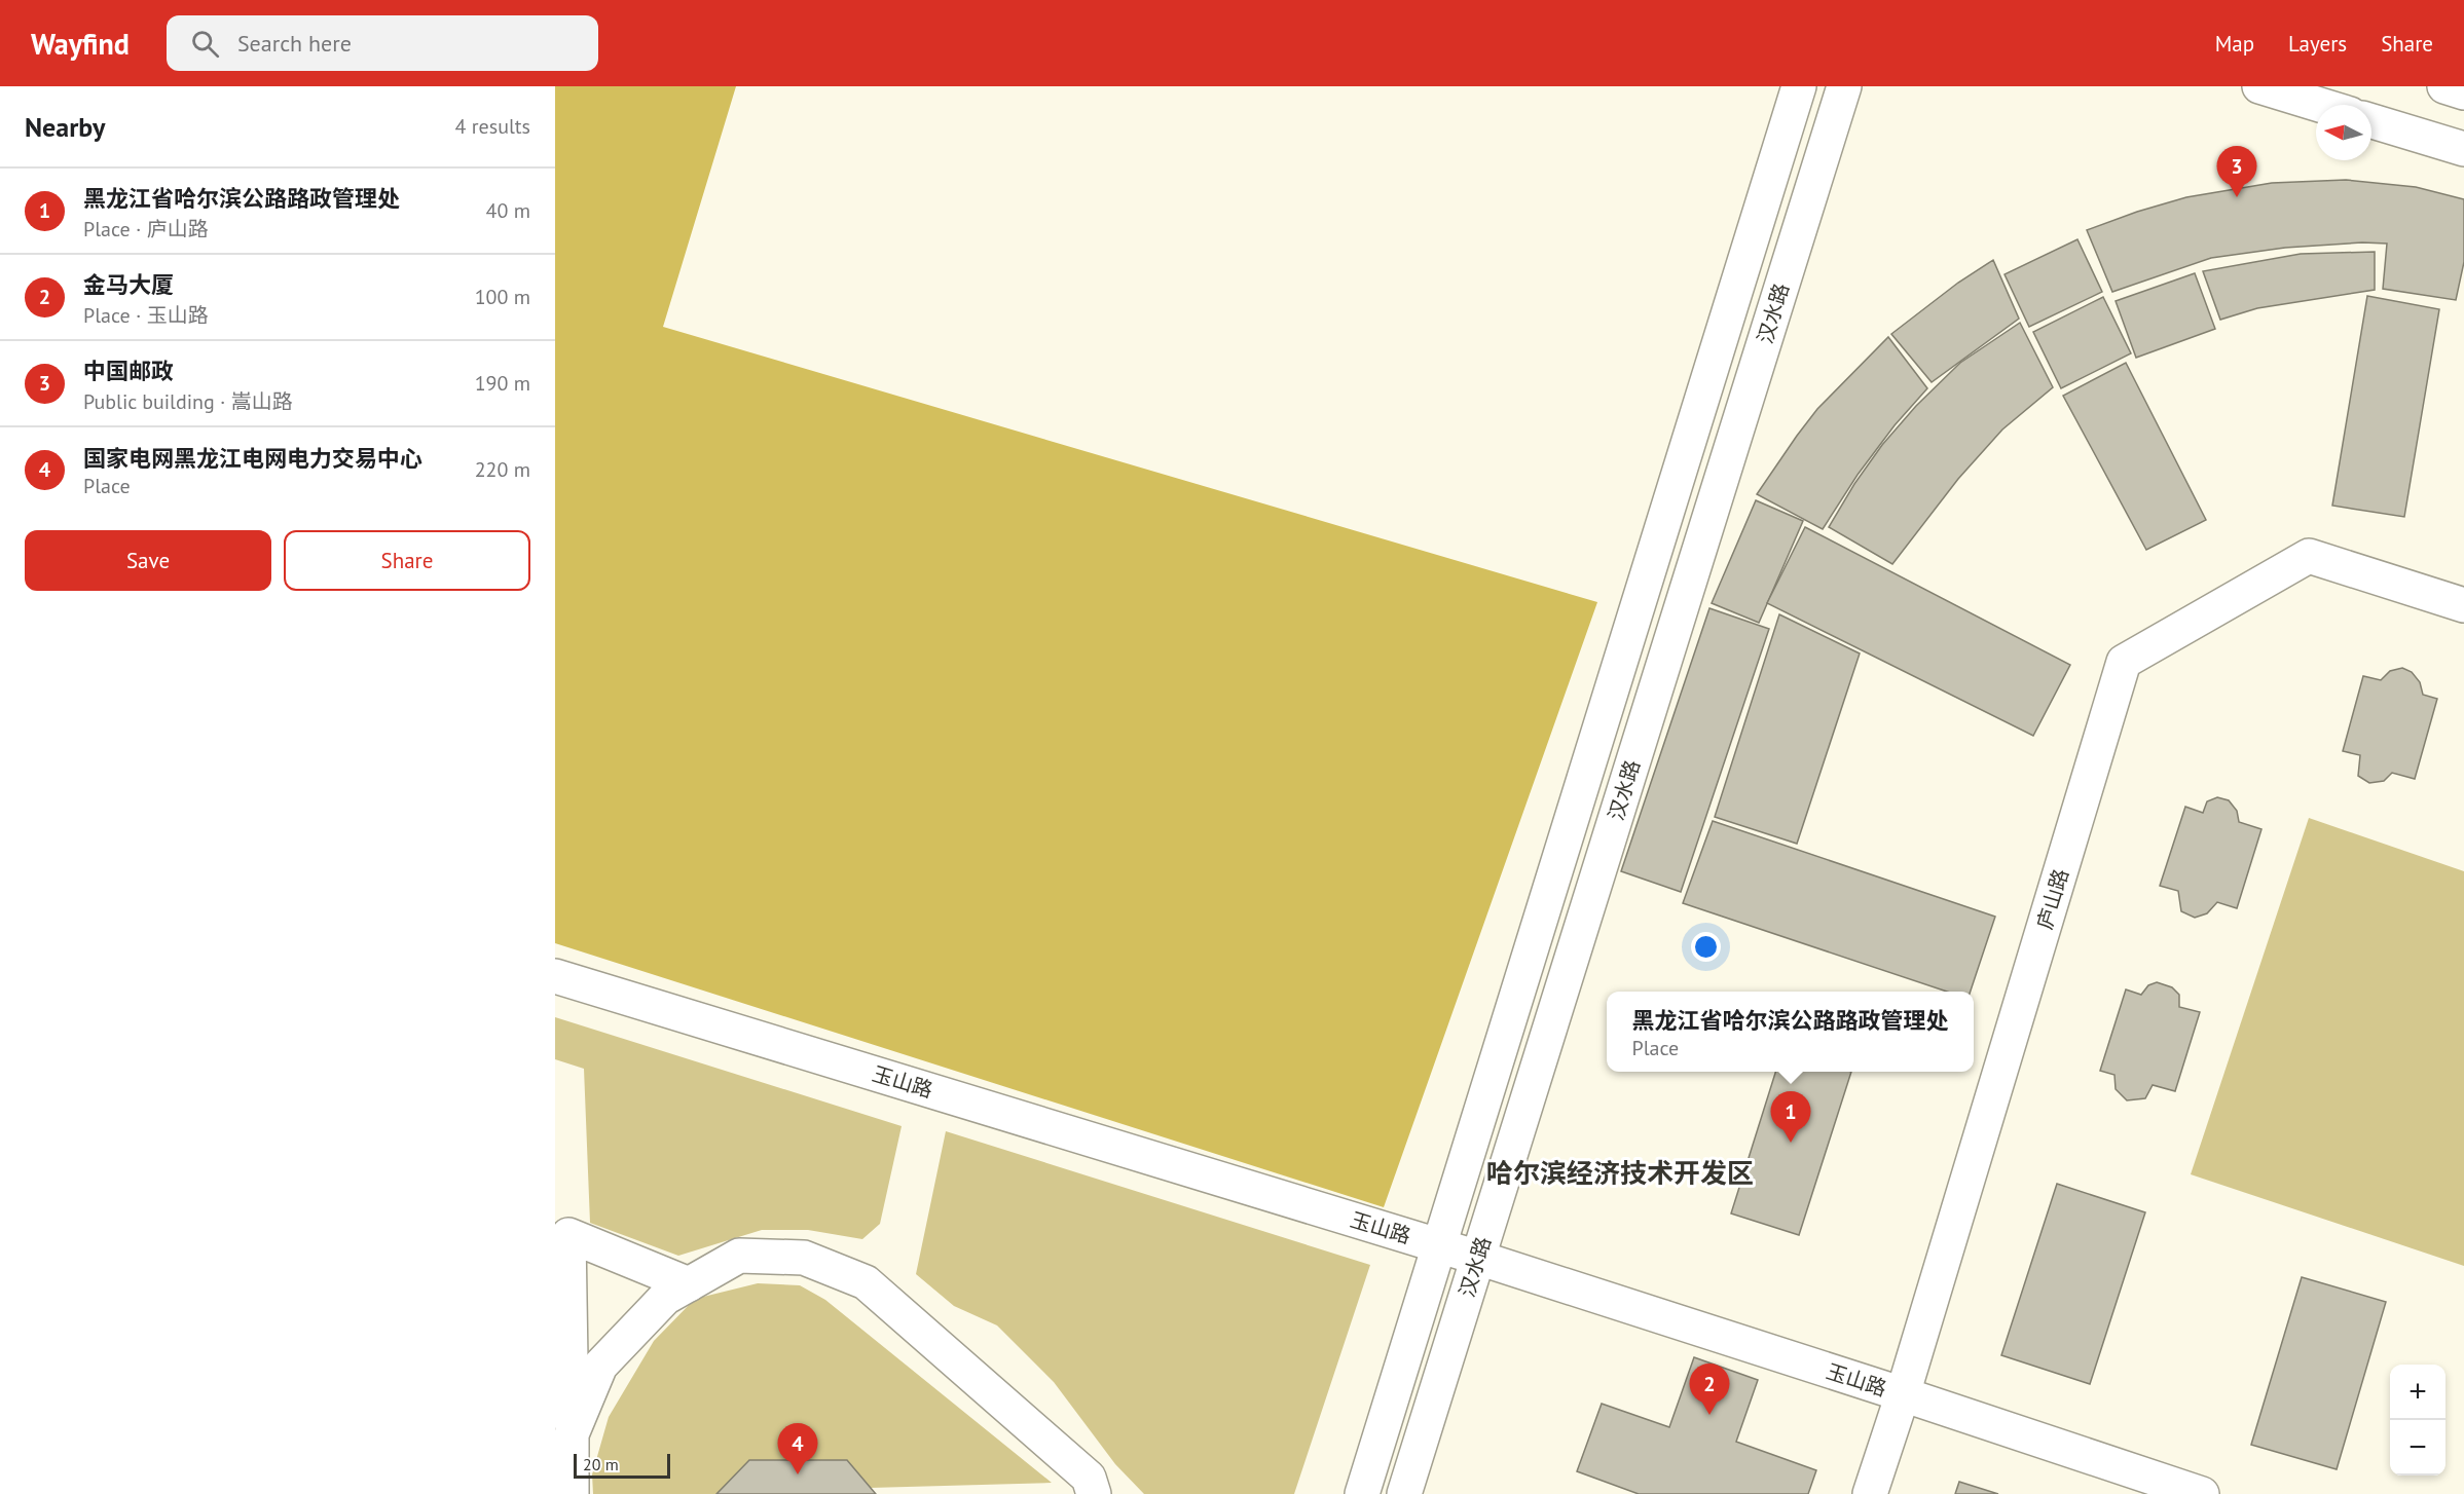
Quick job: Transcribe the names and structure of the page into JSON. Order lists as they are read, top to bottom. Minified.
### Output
{"streets":{"main road":["汉水路","庐山路","玉山路"]},"crossings":[["汉水路","玉山路"],["庐山路","玉山路"]],"districts":["哈尔滨经济技术开发区"],"scale_bar":"20 m","north":"left","page":{"header":"Wayfind","search":"Search here","nav":["Map","Layers","Share"],"heading":["Nearby","4 results"],"pins":["3","1","2","4"],"list":[{"mark":"1","name":"黑龙江省哈尔滨公路路政管理处","note":"Place · 庐山路","value":"40 m"},{"mark":"2","name":"金马大厦","note":"Place · 玉山路","value":"100 m"},{"mark":"3","name":"中国邮政","note":"Public building · 嵩山路","value":"190 m"},{"mark":"4","name":"国家电网黑龙江电网电力交易中心","note":"Place","value":"220 m"}],"buttons":["Save","Share"],"popup":["黑龙江省哈尔滨公路路政管理处","Place"],"map_buttons":["+","−"],"scale":"20 m"}}
